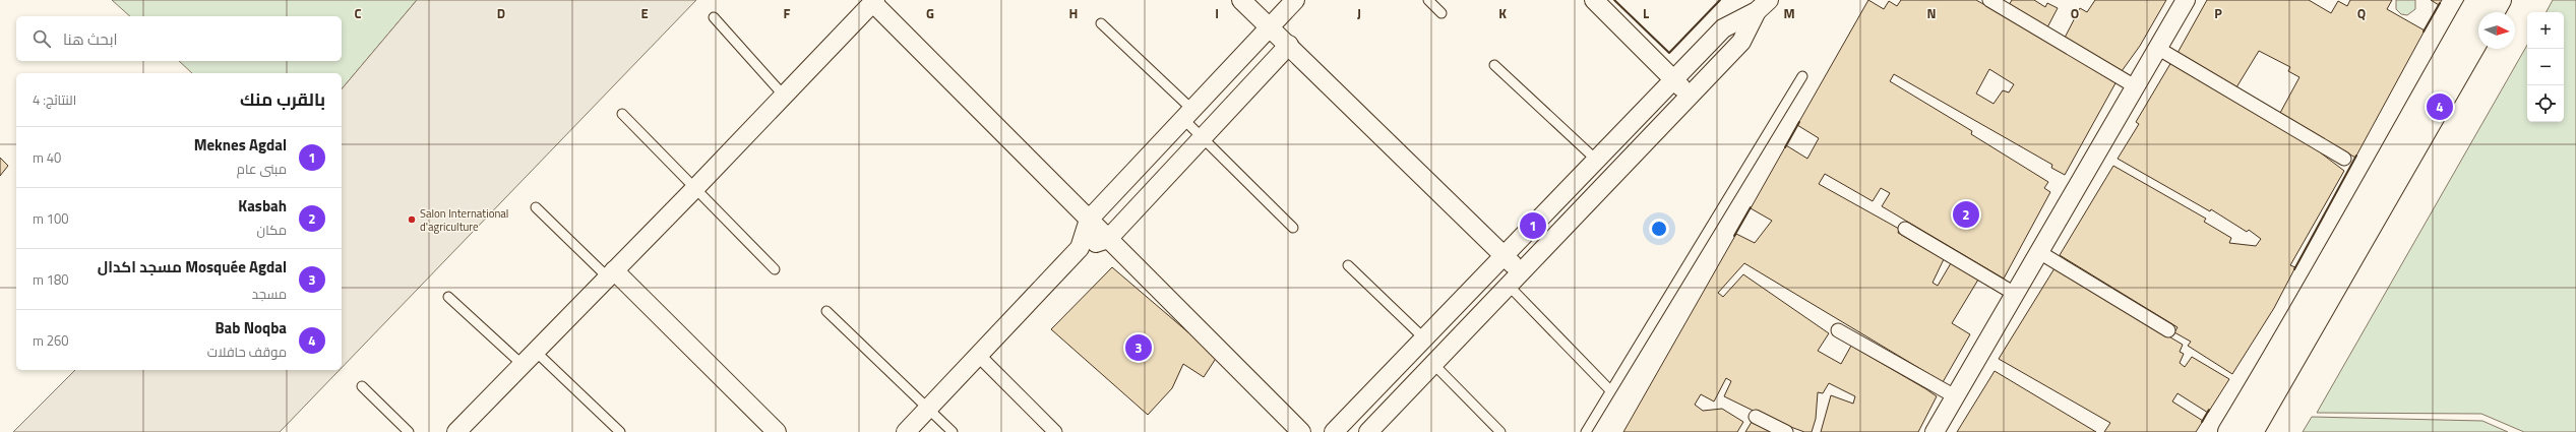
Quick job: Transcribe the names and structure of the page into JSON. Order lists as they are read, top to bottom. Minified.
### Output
{"places":["Salon International d'agriculture"],"north":"right","page":{"map_buttons":["+","−"],"search":"ابحث هنا","heading":["بالقرب منك","النتائج: 4"],"pins":["4","2","1","3"],"list":[{"mark":"1","name":"Meknes Agdal","note":"مبنى عام","value":"40 m"},{"mark":"2","name":"Kasbah","note":"مكان","value":"100 m"},{"mark":"3","name":"Mosquée Agdal مسجد اكدال","note":"مسجد","value":"180 m"},{"mark":"4","name":"Bab Noqba","note":"موقف حافلات","value":"260 m"}]},"grid":{"columns":["C","D","E","F","G","H","I","J","K","L","M","N","O","P","Q"]}}
